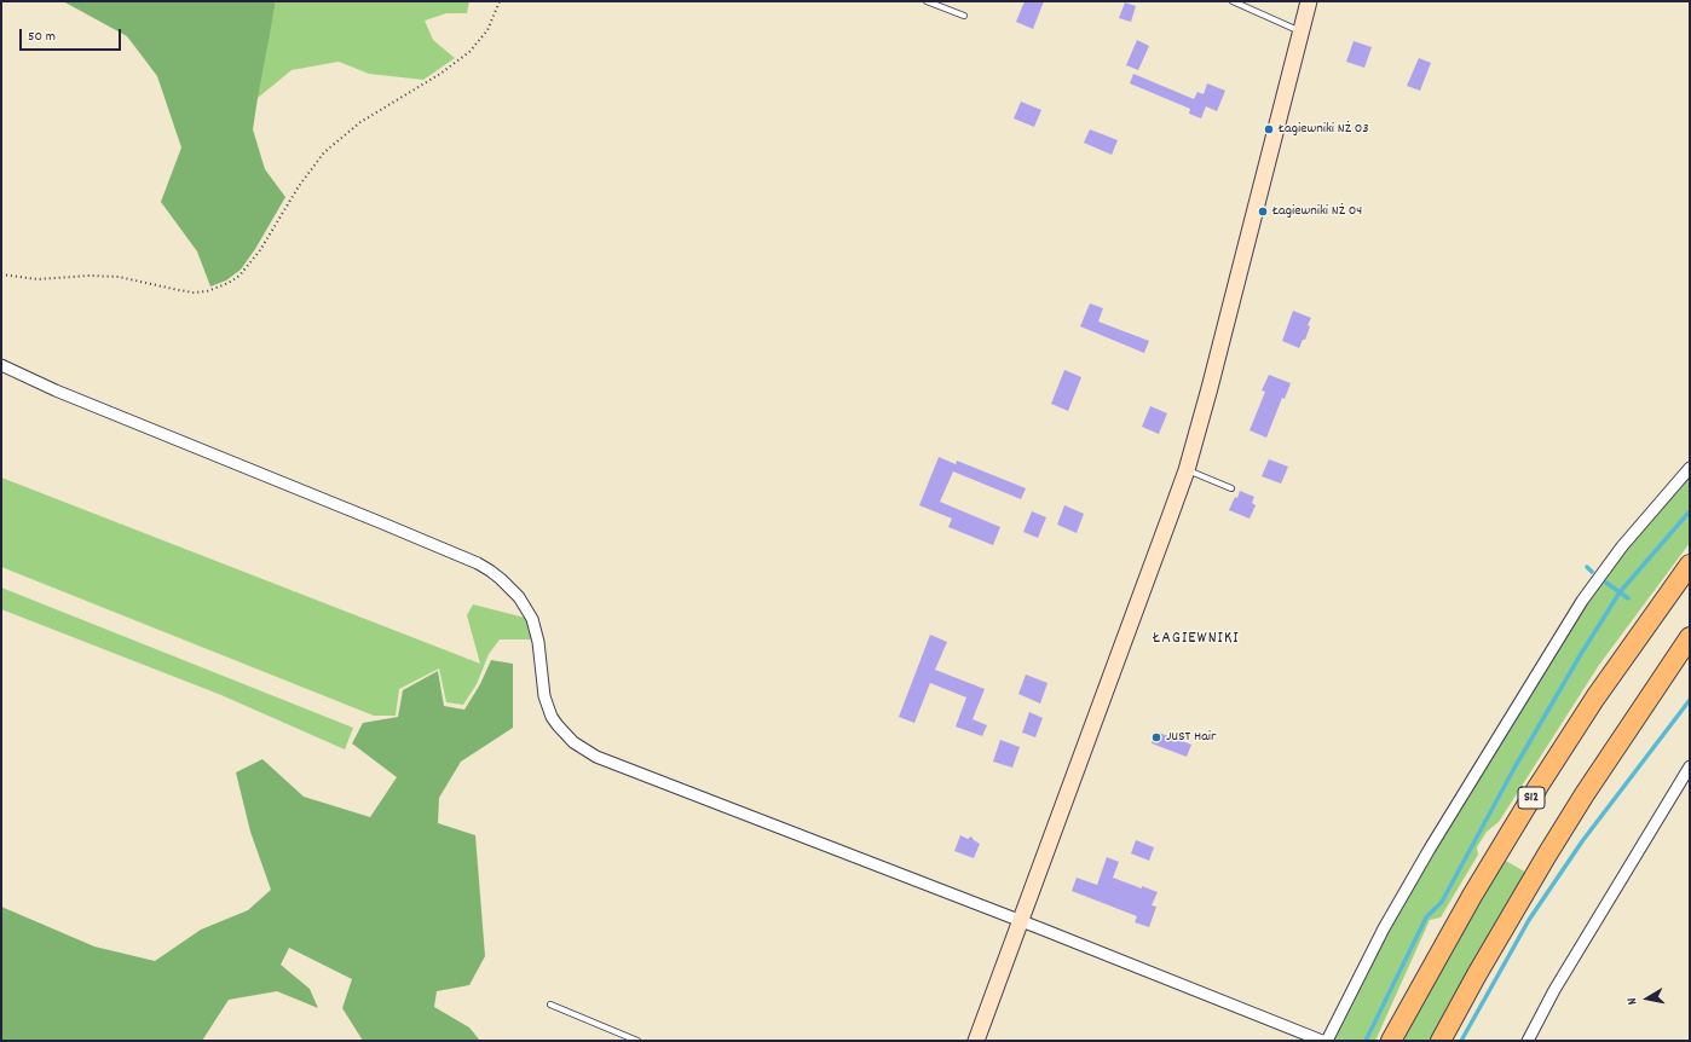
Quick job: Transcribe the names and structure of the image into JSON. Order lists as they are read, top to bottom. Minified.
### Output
{"streets":{"highway":["S12"]},"districts":["ŁAGIEWNIKI"],"places":["Łagiewniki NŻ 03","Łagiewniki NŻ 04","JUST Hair"],"scale_bar":"50 m","north":"left"}
